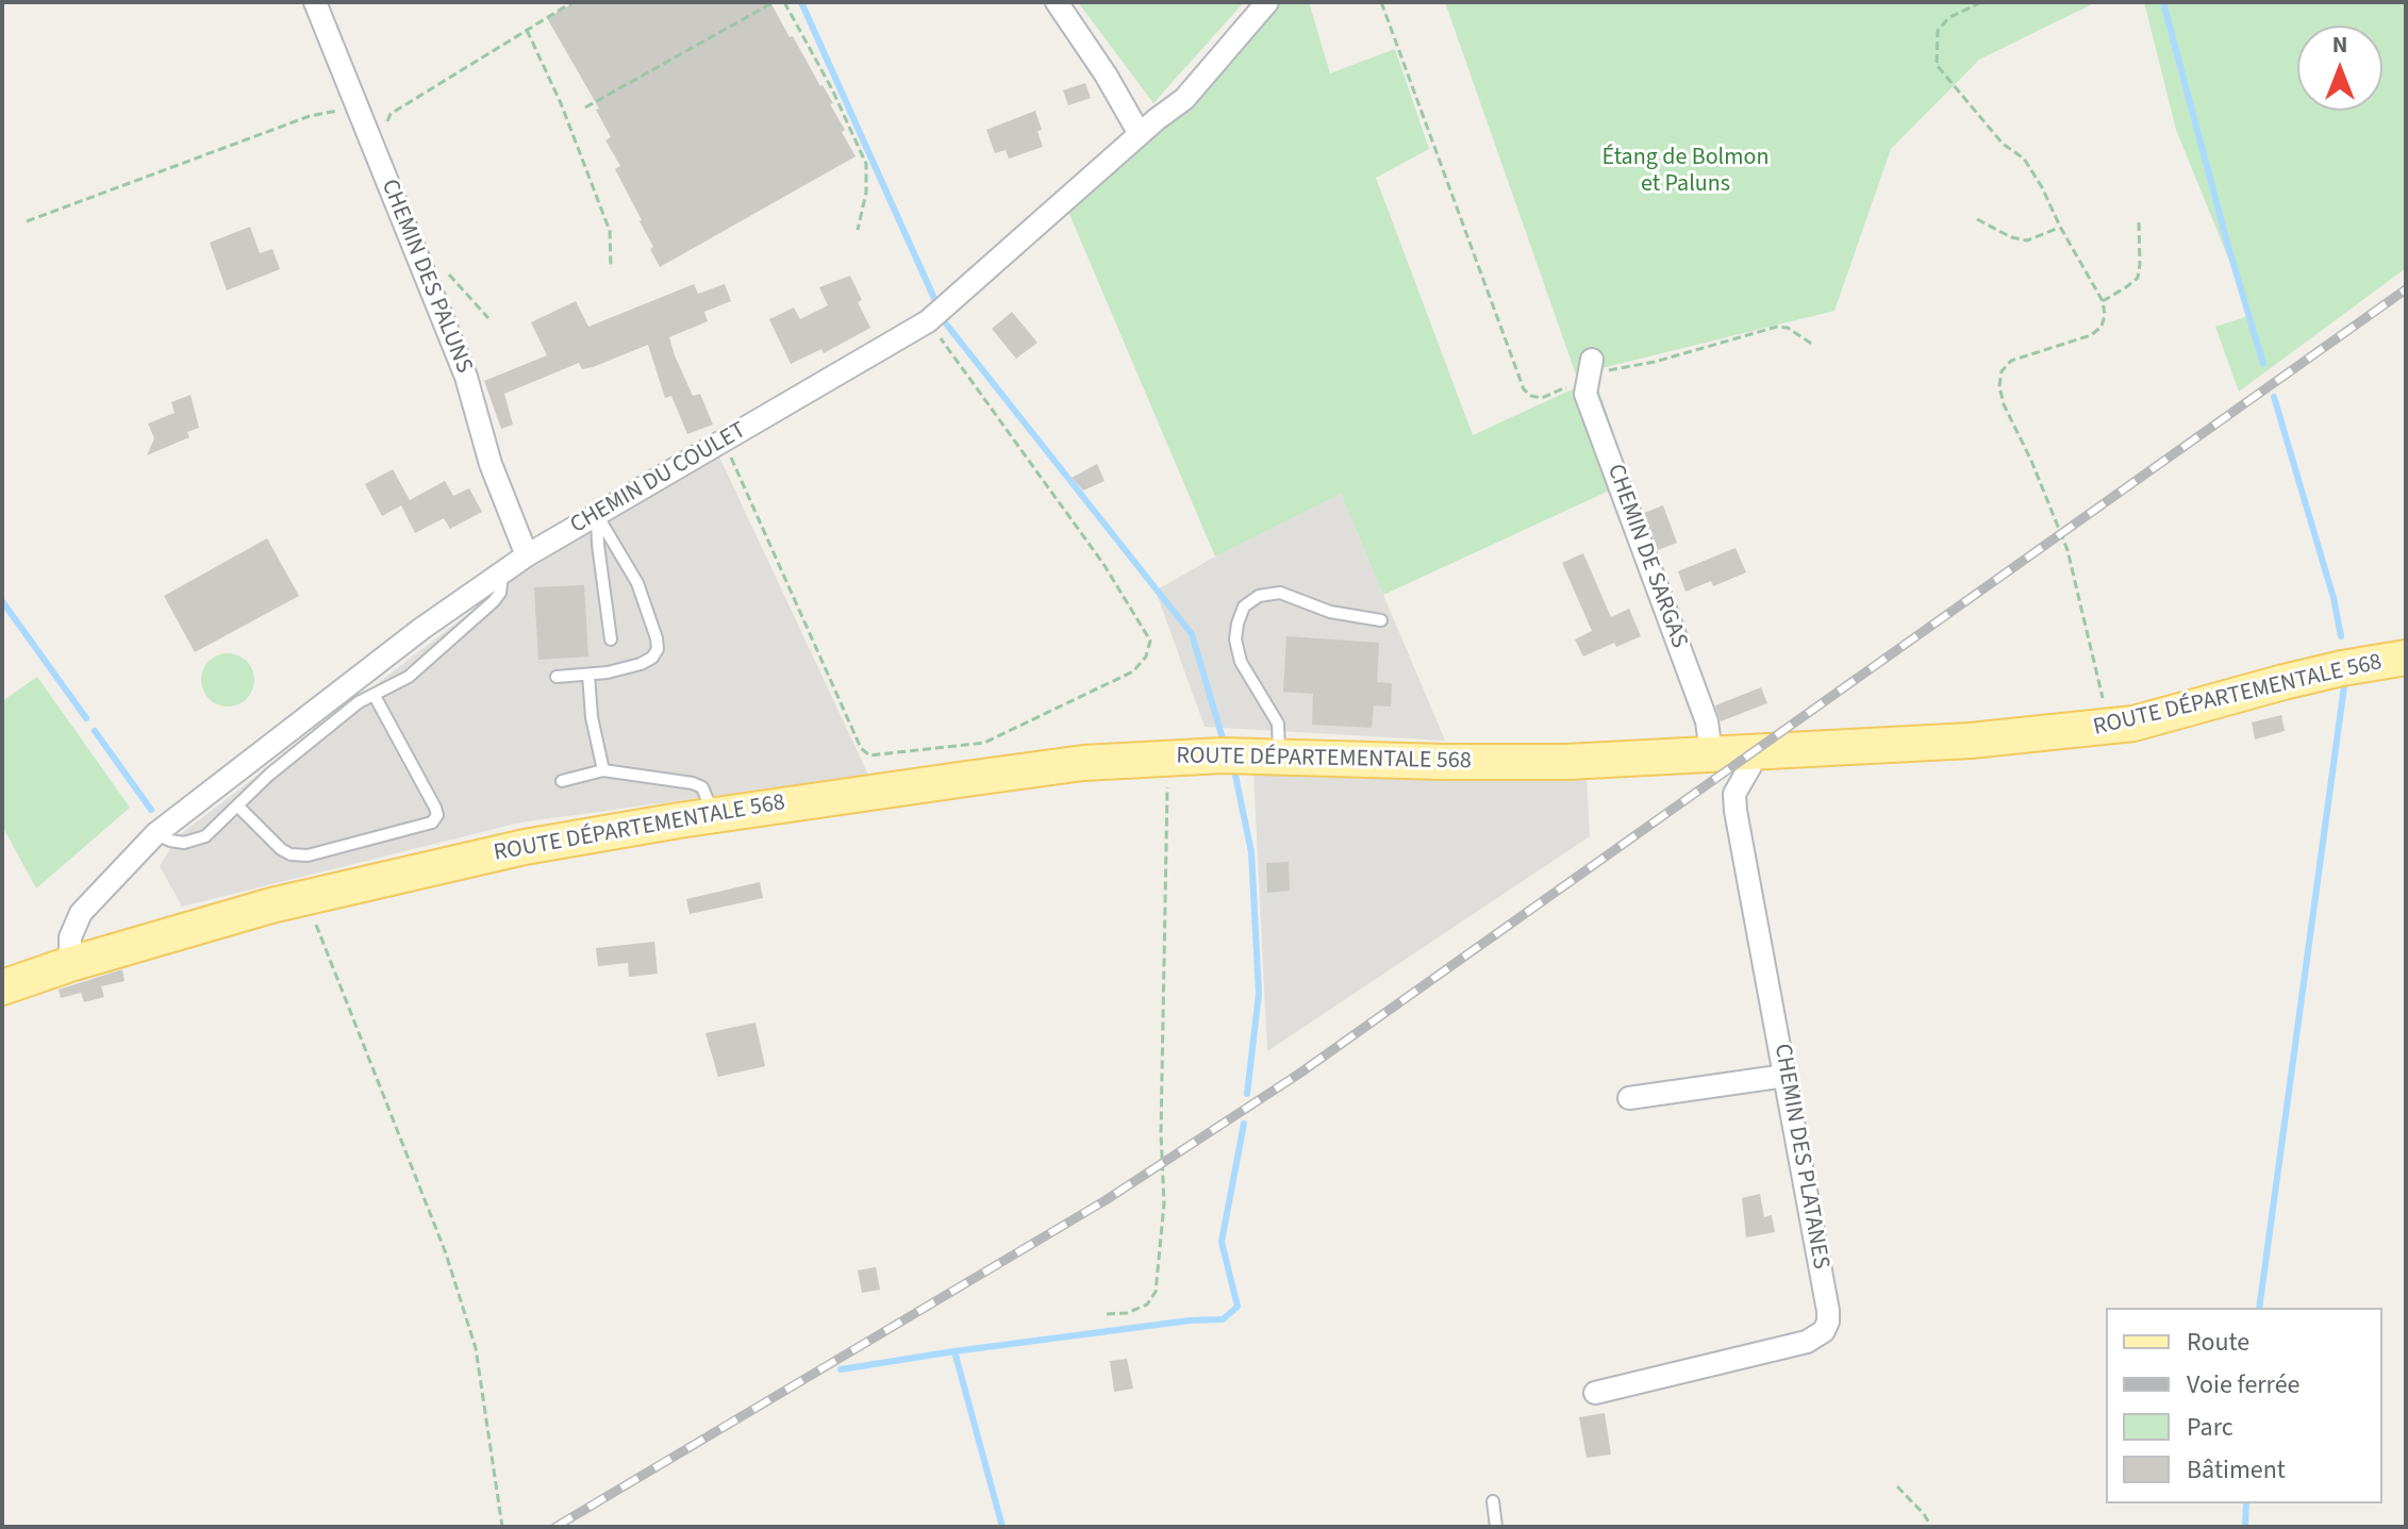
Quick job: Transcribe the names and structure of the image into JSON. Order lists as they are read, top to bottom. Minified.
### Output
{"streets":{"main road":["ROUTE DÉPARTEMENTALE 568"],"street":["CHEMIN DES PALUNS","CHEMIN DU COULET","CHEMIN DE SARGAS","CHEMIN DES PLATANES"]},"crossings":[["CHEMIN DES PALUNS","CHEMIN DU COULET"],["CHEMIN DU COULET","ROUTE DÉPARTEMENTALE 568"],["CHEMIN DE SARGAS","ROUTE DÉPARTEMENTALE 568"],["ROUTE DÉPARTEMENTALE 568","CHEMIN DES PLATANES"]],"parks":["Étang de Bolmon et Paluns"],"legend":["Route","Voie ferrée","Parc","Bâtiment"],"north":"top"}
